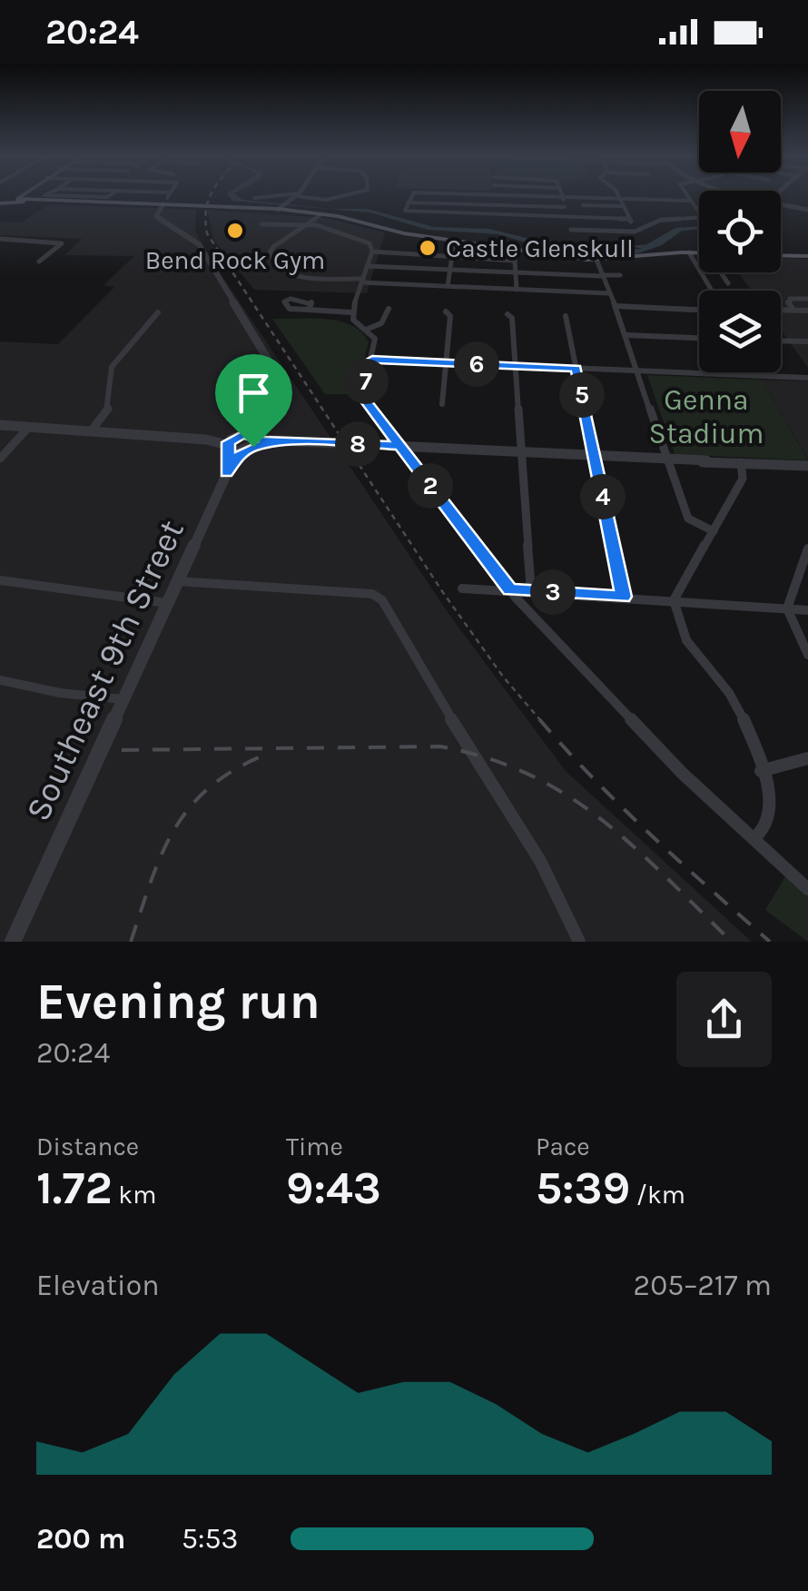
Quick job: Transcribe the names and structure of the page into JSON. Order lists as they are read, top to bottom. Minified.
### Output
{"streets":{"street":["Southeast 9th Street"]},"parks":["Genna Stadium"],"places":["Bend Rock Gym","Castle Glenskull"],"north":"bottom","page":{"status":"20:24","pins":["6","7","5","8","2","4","3"],"heading":["Evening run","20:24"],"stats":[["Distance","1.72 km"],["Time","9:43"],["Pace","5:39 /km"]],"chart":["Elevation","205–217 m"],"list":[{"name":"200 m","note":"5:53"}]}}
